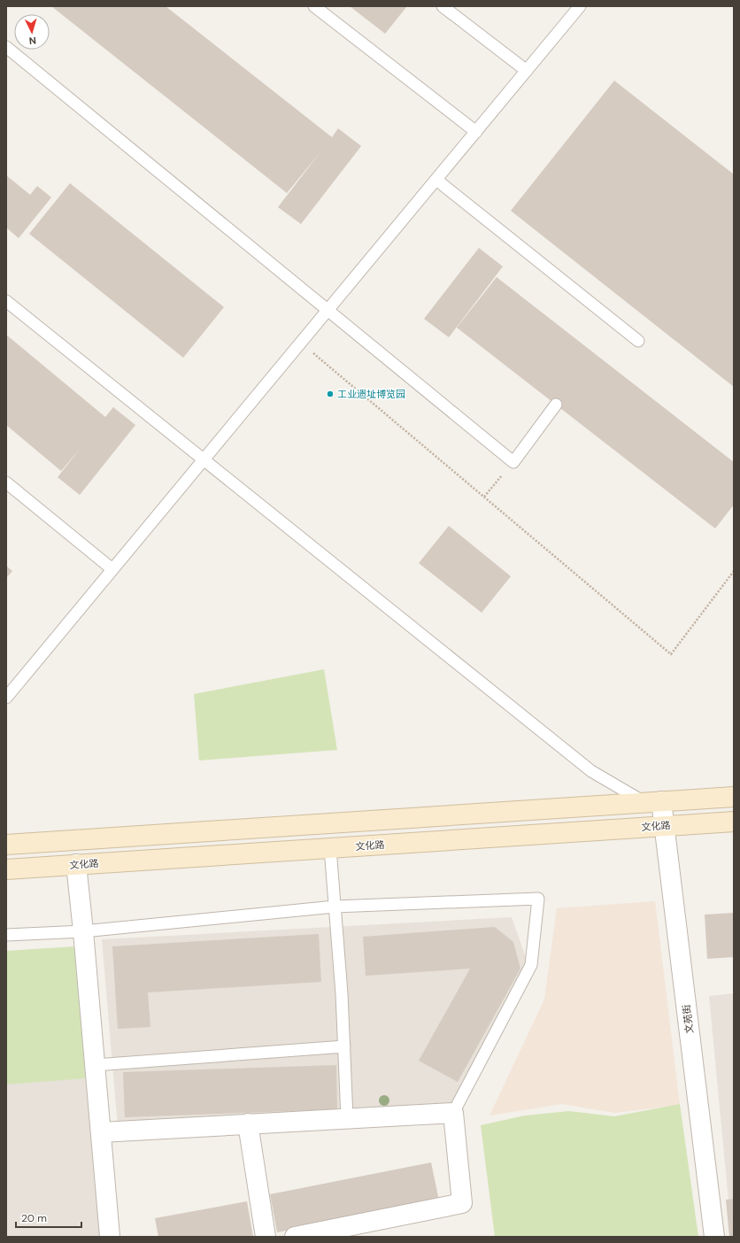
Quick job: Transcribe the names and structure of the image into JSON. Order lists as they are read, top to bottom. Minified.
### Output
{"streets":{"main road":["文化路"],"street":["文苑街"]},"crossings":[["文化路","文苑街"]],"places":["工业遗址博览园"],"scale_bar":"20 m","north":"bottom"}
